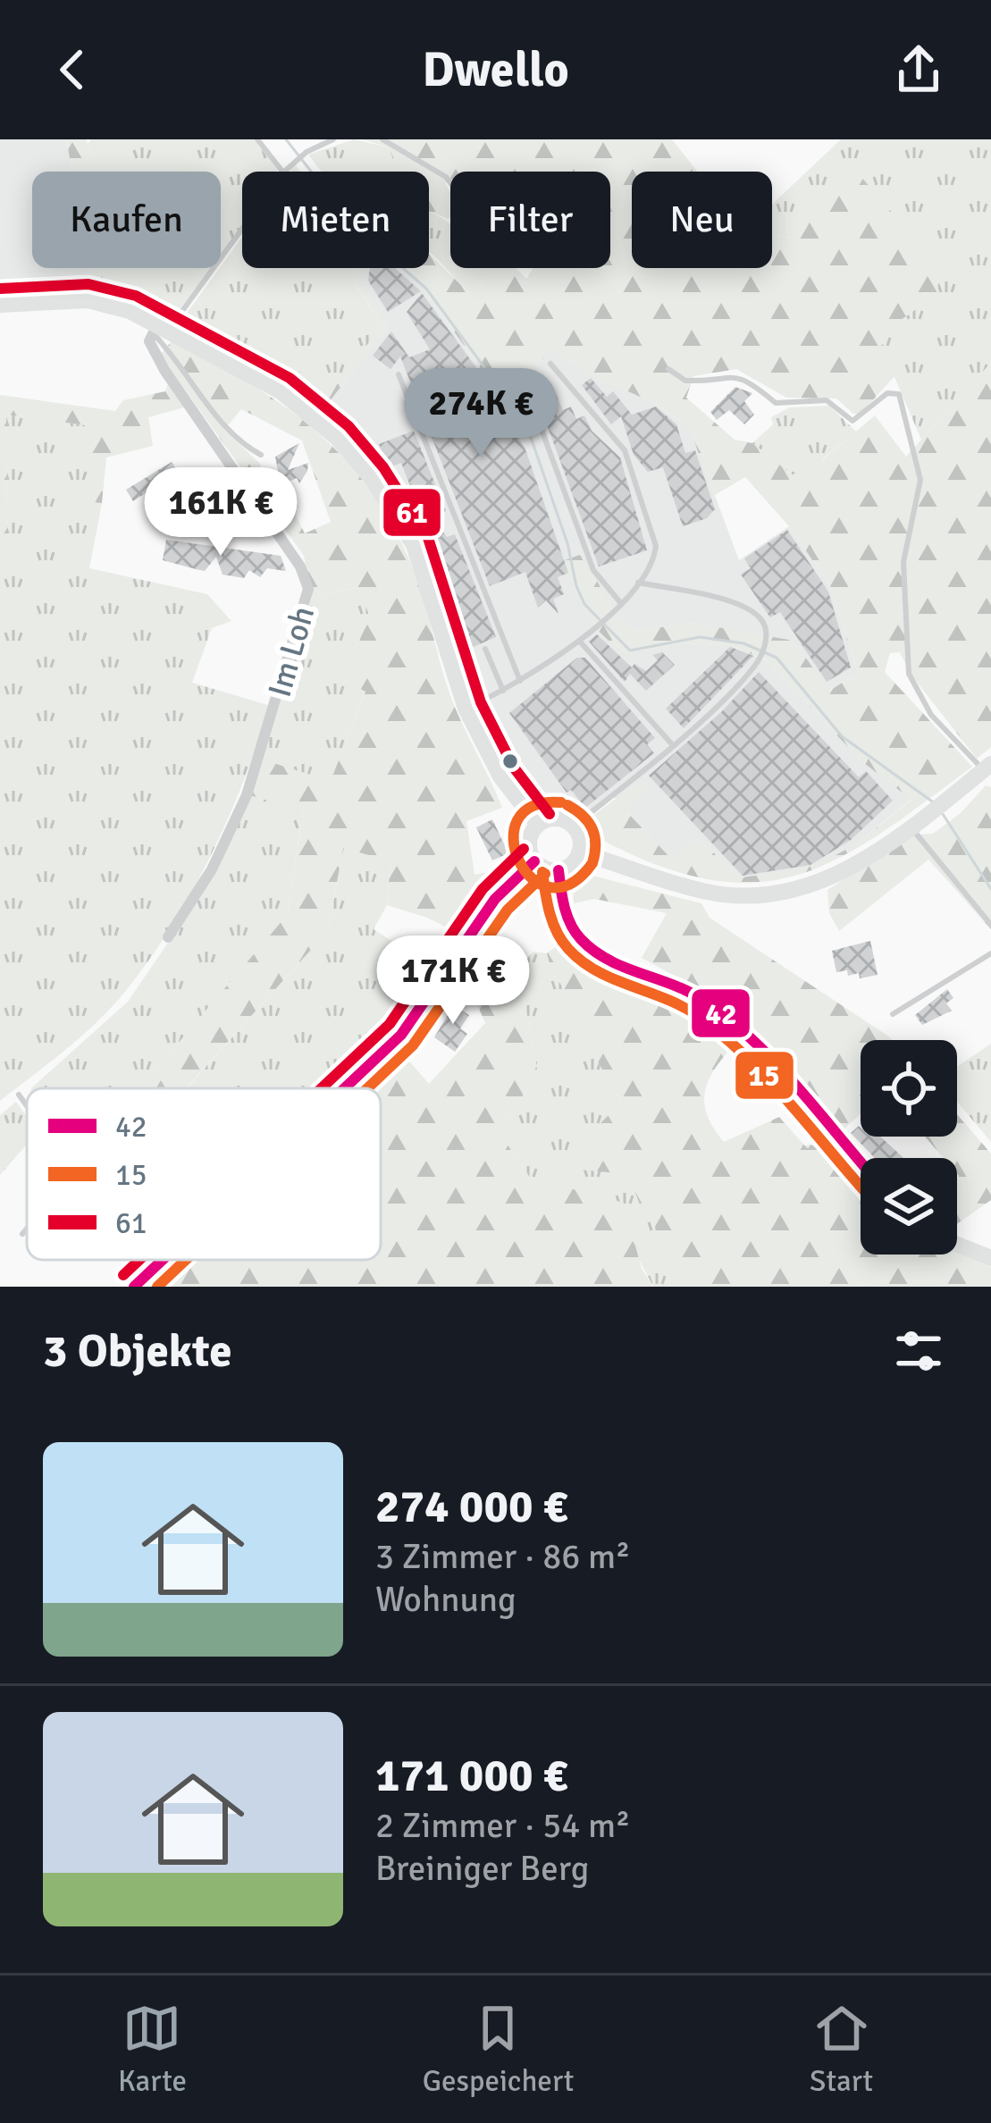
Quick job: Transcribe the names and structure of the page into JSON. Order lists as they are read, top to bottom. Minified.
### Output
{"streets":{"street":["Im Loh"]},"lines":["transit line 61","transit line 15","transit line 42"],"legend":["42","15","61"],"page":{"header":"Dwello","chip":["Kaufen","Mieten","Filter","Neu"],"price":["274K €","161K €","171K €"],"heading":"3 Objekte","list":[{"name":"274 000 €","note":"3 Zimmer · 86 m² · Wohnung"},{"name":"171 000 €","note":"2 Zimmer · 54 m² · Breiniger Berg"}],"tabs":["Karte","Gespeichert","Start"]}}
